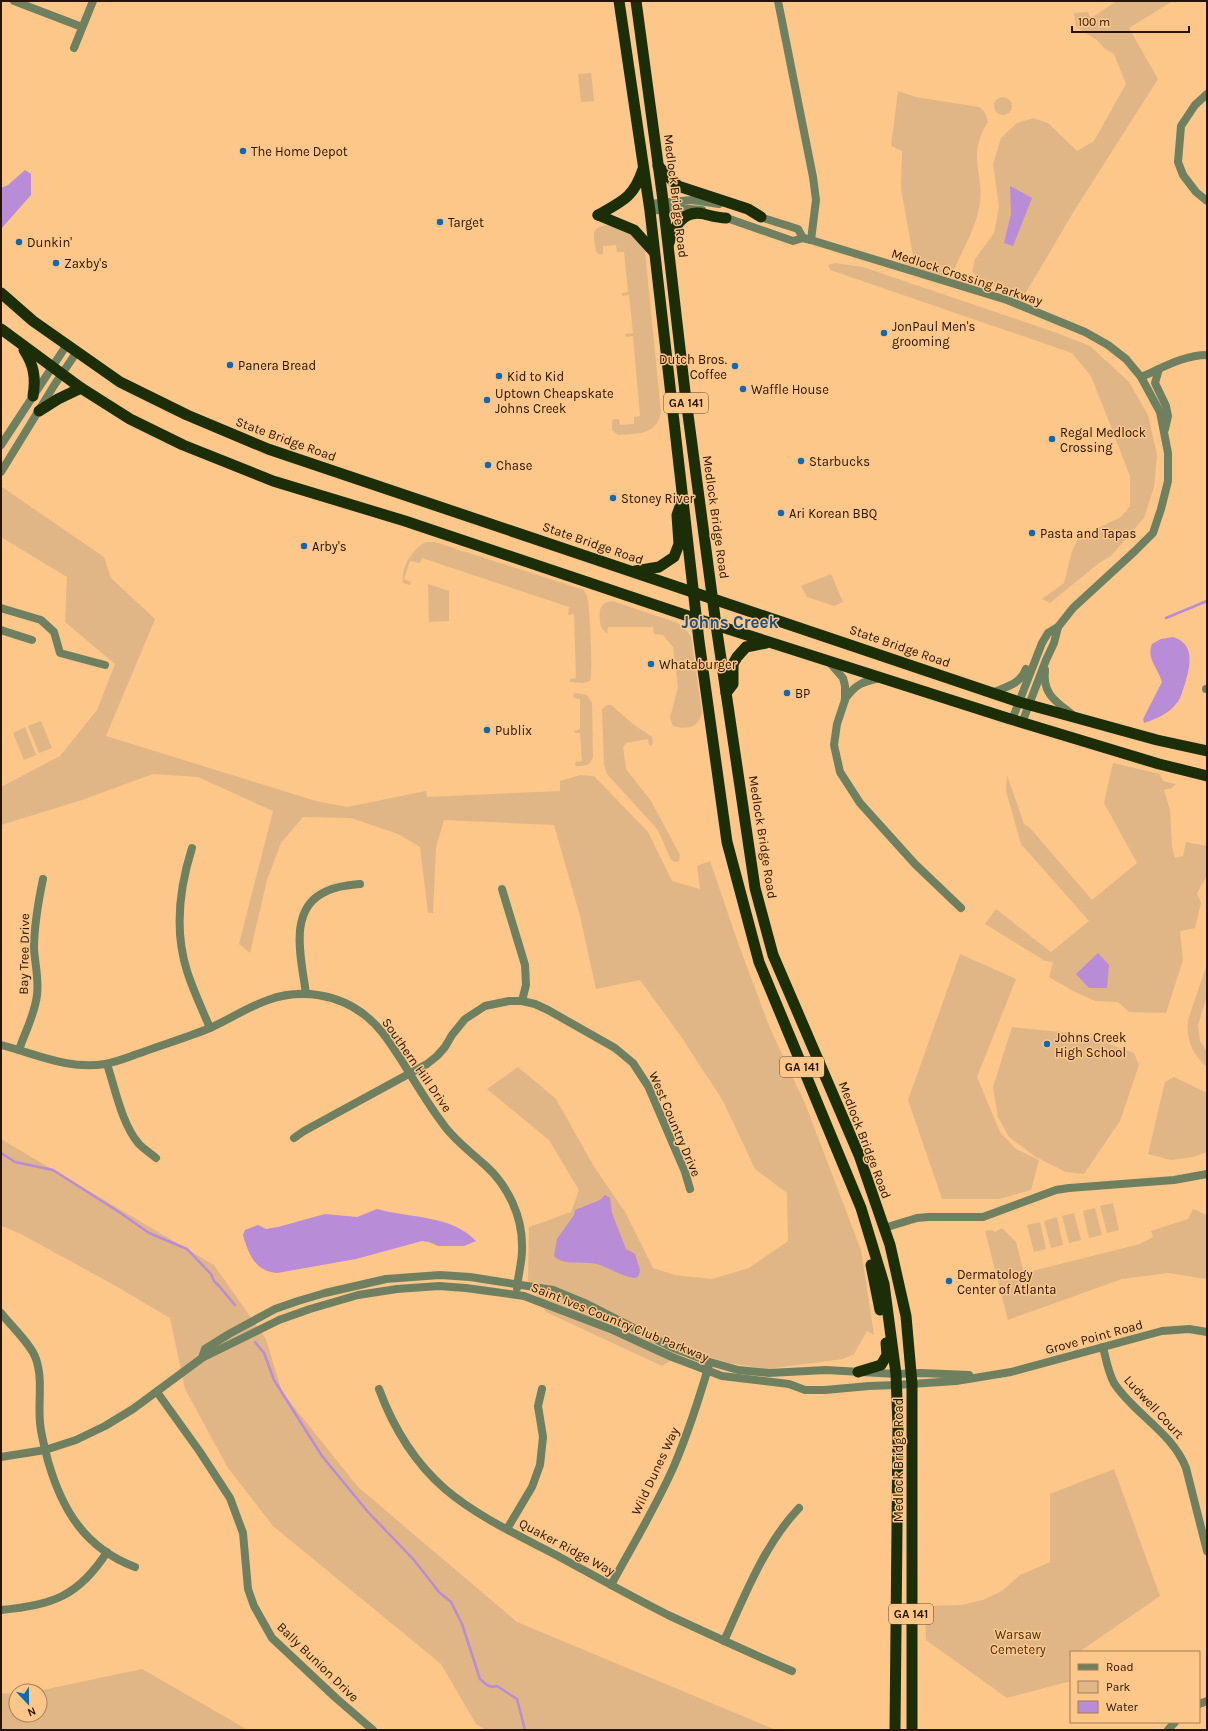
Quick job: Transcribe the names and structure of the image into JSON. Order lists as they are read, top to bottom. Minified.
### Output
{"streets":{"highway":["Medlock Bridge Road","GA 141","State Bridge Road"],"street":["Medlock Crossing Parkway","Bay Tree Drive","Southern Hill Drive","West Country Drive","Saint Ives Country Club Parkway","Grove Point Road","Ludwell Court","Wild Dunes Way","Quaker Ridge Way","Bally Bunion Drive"]},"crossings":[["Medlock Bridge Road","Medlock Crossing Parkway"],["Medlock Bridge Road","State Bridge Road"],["Medlock Bridge Road","Saint Ives Country Club Parkway"],["Medlock Bridge Road","Grove Point Road"],["Medlock Crossing Parkway","State Bridge Road"],["Bay Tree Drive","Southern Hill Drive"],["Southern Hill Drive","West Country Drive"],["Southern Hill Drive","Saint Ives Country Club Parkway"],["Saint Ives Country Club Parkway","Grove Point Road"],["Saint Ives Country Club Parkway","Wild Dunes Way"],["Saint Ives Country Club Parkway","Bally Bunion Drive"],["Grove Point Road","Ludwell Court"],["Wild Dunes Way","Quaker Ridge Way"]],"districts":["Johns Creek"],"parks":["Warsaw Cemetery"],"places":["The Home Depot","Target","Dunkin'","Zaxby's","JonPaul Men's grooming","Panera Bread","Dutch Bros. Coffee","Kid to Kid","Waffle House","Uptown Cheapskate Johns Creek","Regal Medlock Crossing","Starbucks","Chase","Stoney River","Ari Korean BBQ","Pasta and Tapas","Arby's","Whataburger","BP","Publix","Johns Creek High School","Dermatology Center of Atlanta"],"legend":["Road","Park","Water"],"scale_bar":"100 m","north":"bottom"}
